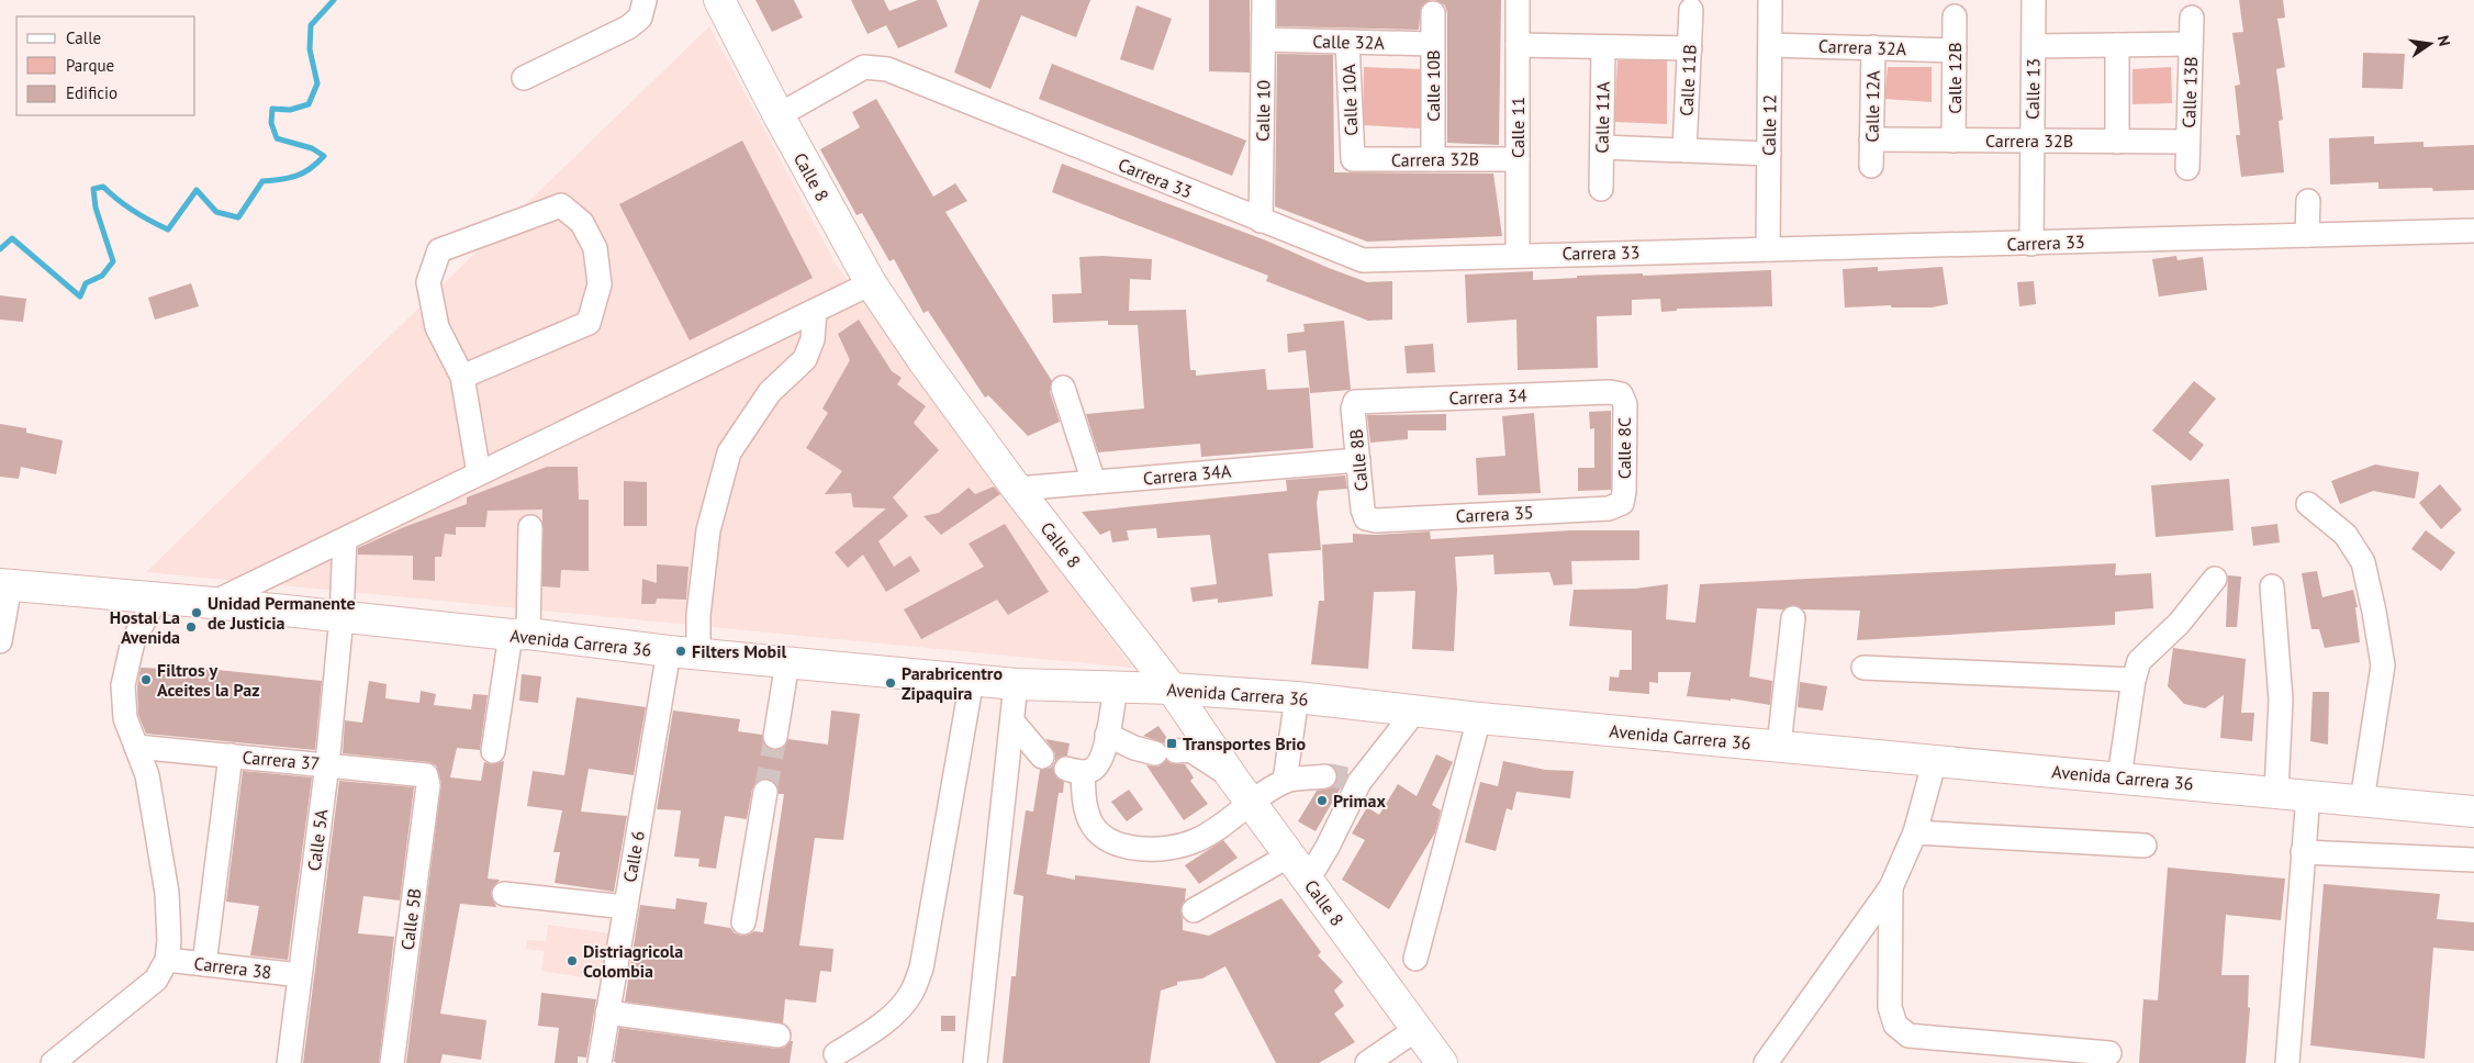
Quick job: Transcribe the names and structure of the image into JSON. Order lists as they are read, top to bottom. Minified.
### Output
{"streets":{"main road":["Calle 8","Avenida Carrera 36"],"street":["Calle 32A","Carrera 32A","Calle 12B","Calle 11B","Calle 10B","Calle 13","Calle 13B","Calle 10A","Calle 12A","Calle 10","Calle 11A","Calle 12","Calle 11","Carrera 32B","Carrera 33","Carrera 34","Calle 8C","Calle 8B","Carrera 34A","Carrera 35","Carrera 37","Calle 5A","Calle 6","Calle 5B","Carrera 38"]},"crossings":[["Calle 32A","Calle 10B"],["Calle 32A","Calle 10A"],["Calle 32A","Calle 10"],["Carrera 32A","Calle 12B"],["Carrera 32A","Calle 12A"],["Carrera 32A","Calle 12"],["Calle 12B","Carrera 32B"],["Calle 10B","Carrera 32B"],["Calle 13","Carrera 32B"],["Calle 13","Carrera 33"],["Calle 13B","Carrera 32B"],["Calle 10A","Carrera 32B"],["Calle 12A","Carrera 32B"],["Calle 10","Carrera 33"],["Calle 12","Carrera 33"],["Calle 11","Carrera 32B"],["Calle 11","Carrera 33"],["Calle 8","Carrera 33"],["Calle 8","Carrera 34A"],["Calle 8","Avenida Carrera 36"],["Carrera 34","Calle 8C"],["Carrera 34","Calle 8B"],["Calle 8C","Carrera 35"],["Calle 8B","Carrera 34A"],["Calle 8B","Carrera 35"],["Avenida Carrera 36","Calle 5A"],["Avenida Carrera 36","Calle 6"],["Carrera 37","Calle 5A"],["Carrera 37","Calle 5B"],["Calle 5A","Carrera 38"]],"places":{"other":["Unidad Permanente de Justicia","Hostal La Avenida","Filters Mobil","Filtros y Aceites la Paz","Parabricentro Zipaquira","Primax","Distriagricola Colombia"],"transit":["Transportes Brio"]},"legend":["Calle","Parque","Edificio"],"north":"right"}
